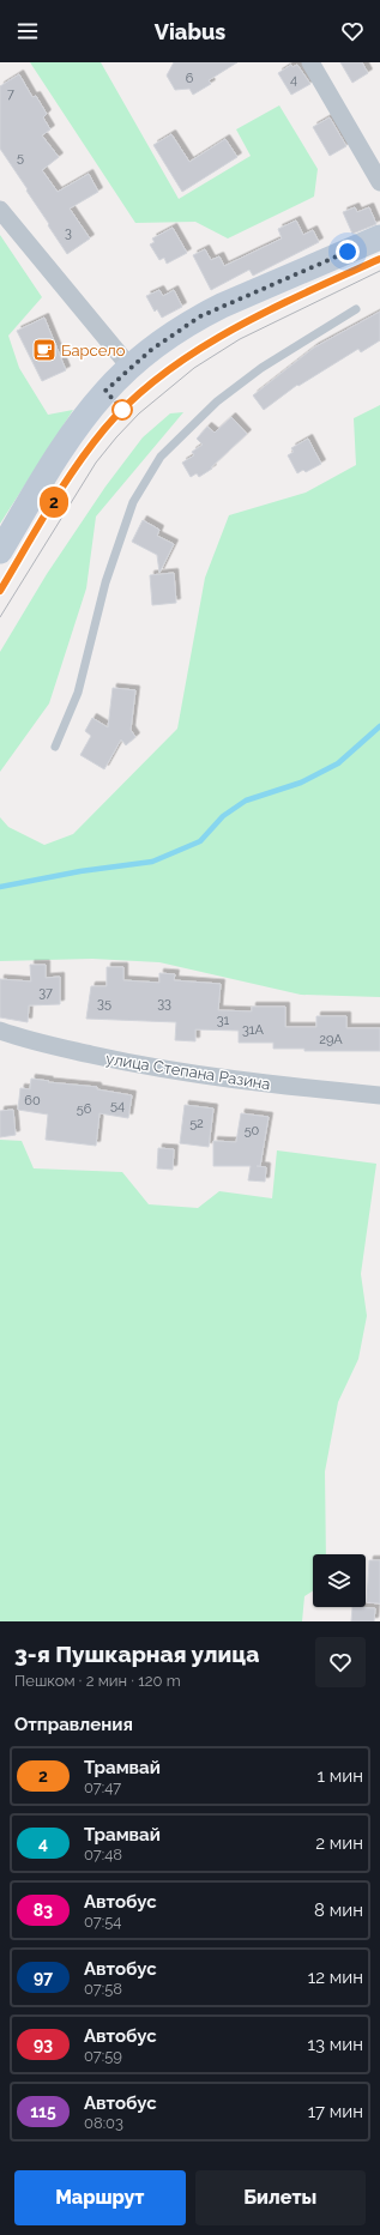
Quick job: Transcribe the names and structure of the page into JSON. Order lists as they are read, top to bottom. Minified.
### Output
{"streets":{"street":["улица Степана Разина"]},"places":{"cafe":["Барсело"]},"lines":["tram line 2"],"house_numbers":["6","4","7","5","3","37","35","33","31","31А","29А","60","54","56","52","50"],"page":{"header":"Viabus","on_map":"2","heading":[["3-я Пушкарная улица","Пешком · 2 мин · 120 m"],"Отправления"],"list":[{"mark":"2","name":"Трамвай","note":"07:47","value":"1 мин"},{"mark":"4","name":"Трамвай","note":"07:48","value":"2 мин"},{"mark":"83","name":"Автобус","note":"07:54","value":"8 мин"},{"mark":"97","name":"Автобус","note":"07:58","value":"12 мин"},{"mark":"93","name":"Автобус","note":"07:59","value":"13 мин"},{"mark":"115","name":"Автобус","note":"08:03","value":"17 мин"}],"buttons":["Маршрут","Билеты"]}}
